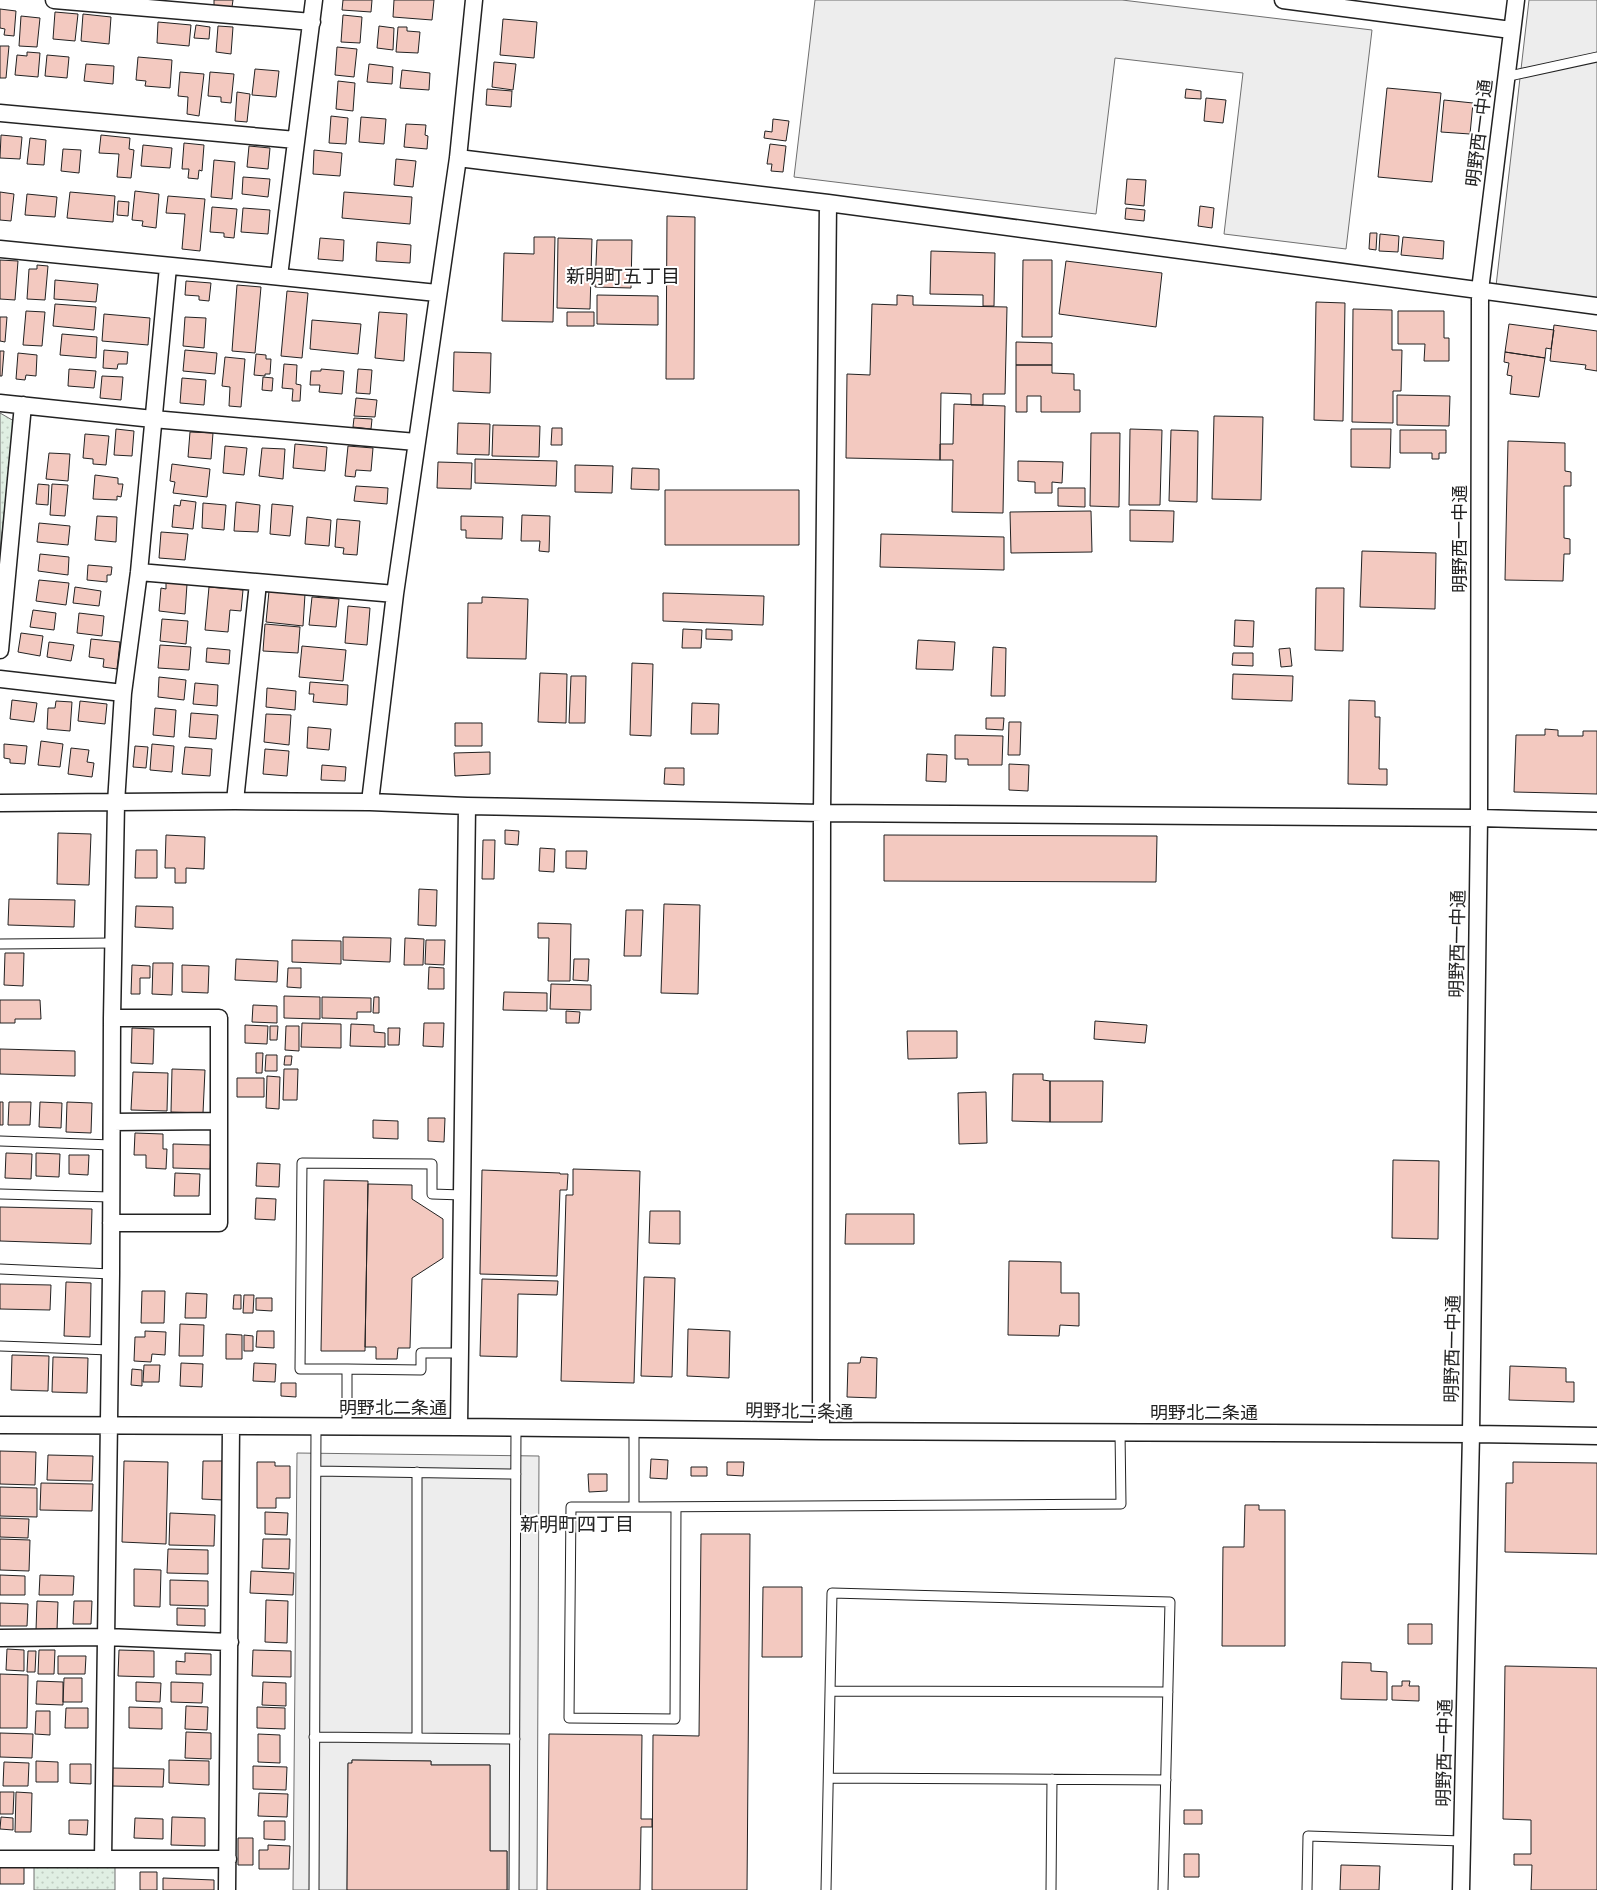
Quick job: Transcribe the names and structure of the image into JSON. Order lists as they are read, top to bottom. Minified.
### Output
{"streets":{"street":["明野西一中通","明野北二条通"]},"crossings":[["明野西一中通","明野北二条通"]],"districts":["新明町五丁目","新明町四丁目"]}
